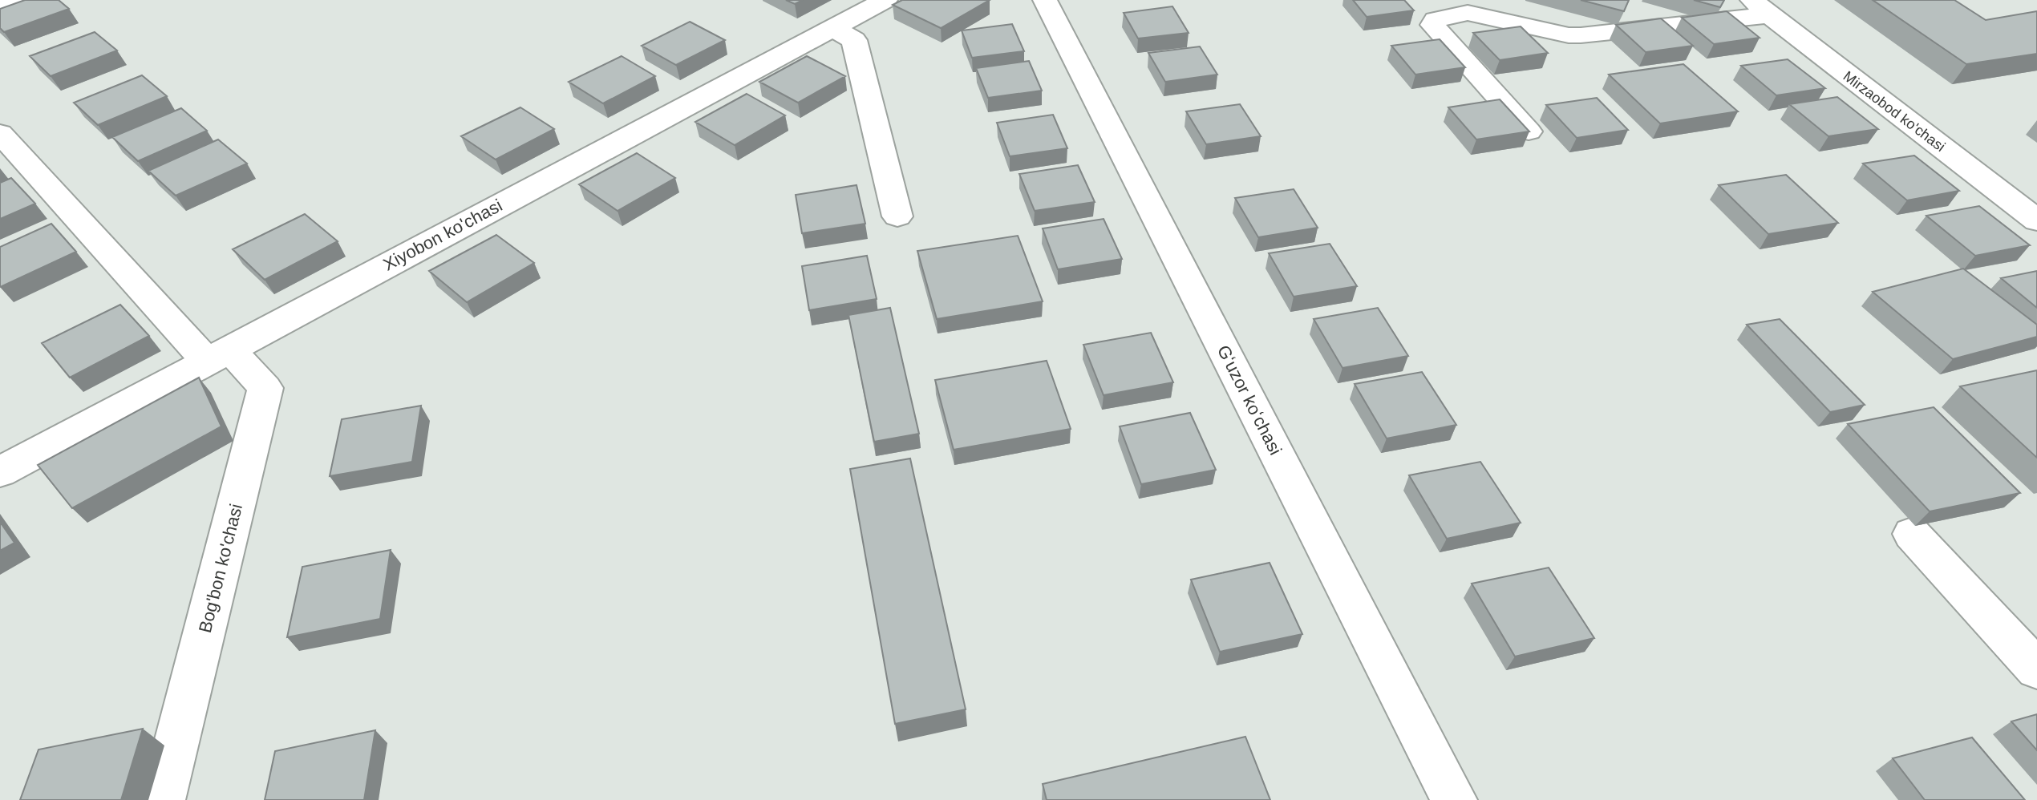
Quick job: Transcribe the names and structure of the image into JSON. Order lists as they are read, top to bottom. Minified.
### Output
{"streets":{"street":["Mirzaobod ko'chasi","Xiyobon ko'chasi","Gʻuzor koʻchasi","Bog'bon ko'chasi"]},"crossings":[["Xiyobon ko'chasi","Bog'bon ko'chasi"]]}
